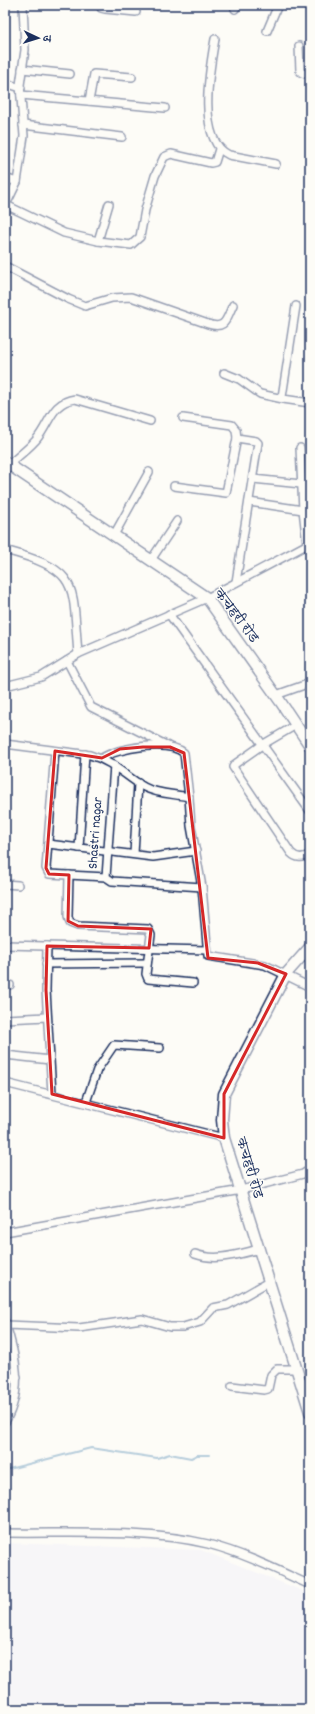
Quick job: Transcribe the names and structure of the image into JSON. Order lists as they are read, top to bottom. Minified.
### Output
{"streets":{"main road":["कचहरी रोड"],"street":["Shastri nagar"]},"north":"right"}
